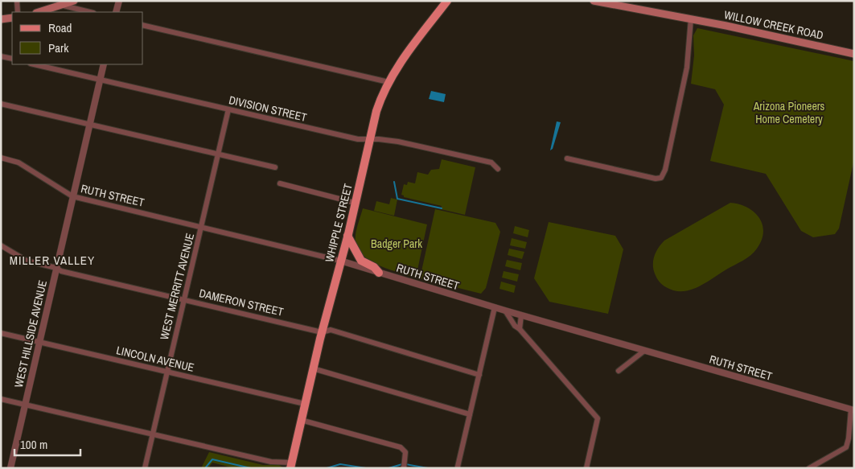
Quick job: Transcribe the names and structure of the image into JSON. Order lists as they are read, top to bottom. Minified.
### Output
{"streets":{"main road":["WILLOW CREEK ROAD","WHIPPLE STREET"],"street":["DIVISION STREET","RUTH STREET","WEST MERRITT AVENUE","DAMERON STREET","WEST HILLSIDE AVENUE","LINCOLN AVENUE"]},"crossings":[["DIVISION STREET","WHIPPLE STREET"],["DIVISION STREET","WEST MERRITT AVENUE"],["DIVISION STREET","WEST HILLSIDE AVENUE"],["RUTH STREET","WHIPPLE STREET"],["RUTH STREET","WEST MERRITT AVENUE"],["RUTH STREET","WEST HILLSIDE AVENUE"],["WHIPPLE STREET","DAMERON STREET"],["WHIPPLE STREET","LINCOLN AVENUE"],["WEST MERRITT AVENUE","DAMERON STREET"],["WEST MERRITT AVENUE","LINCOLN AVENUE"],["DAMERON STREET","WEST HILLSIDE AVENUE"],["WEST HILLSIDE AVENUE","LINCOLN AVENUE"]],"districts":["MILLER VALLEY"],"parks":["Arizona Pioneers Home Cemetery","Badger Park"],"legend":["Road","Park"],"scale_bar":"100 m"}
